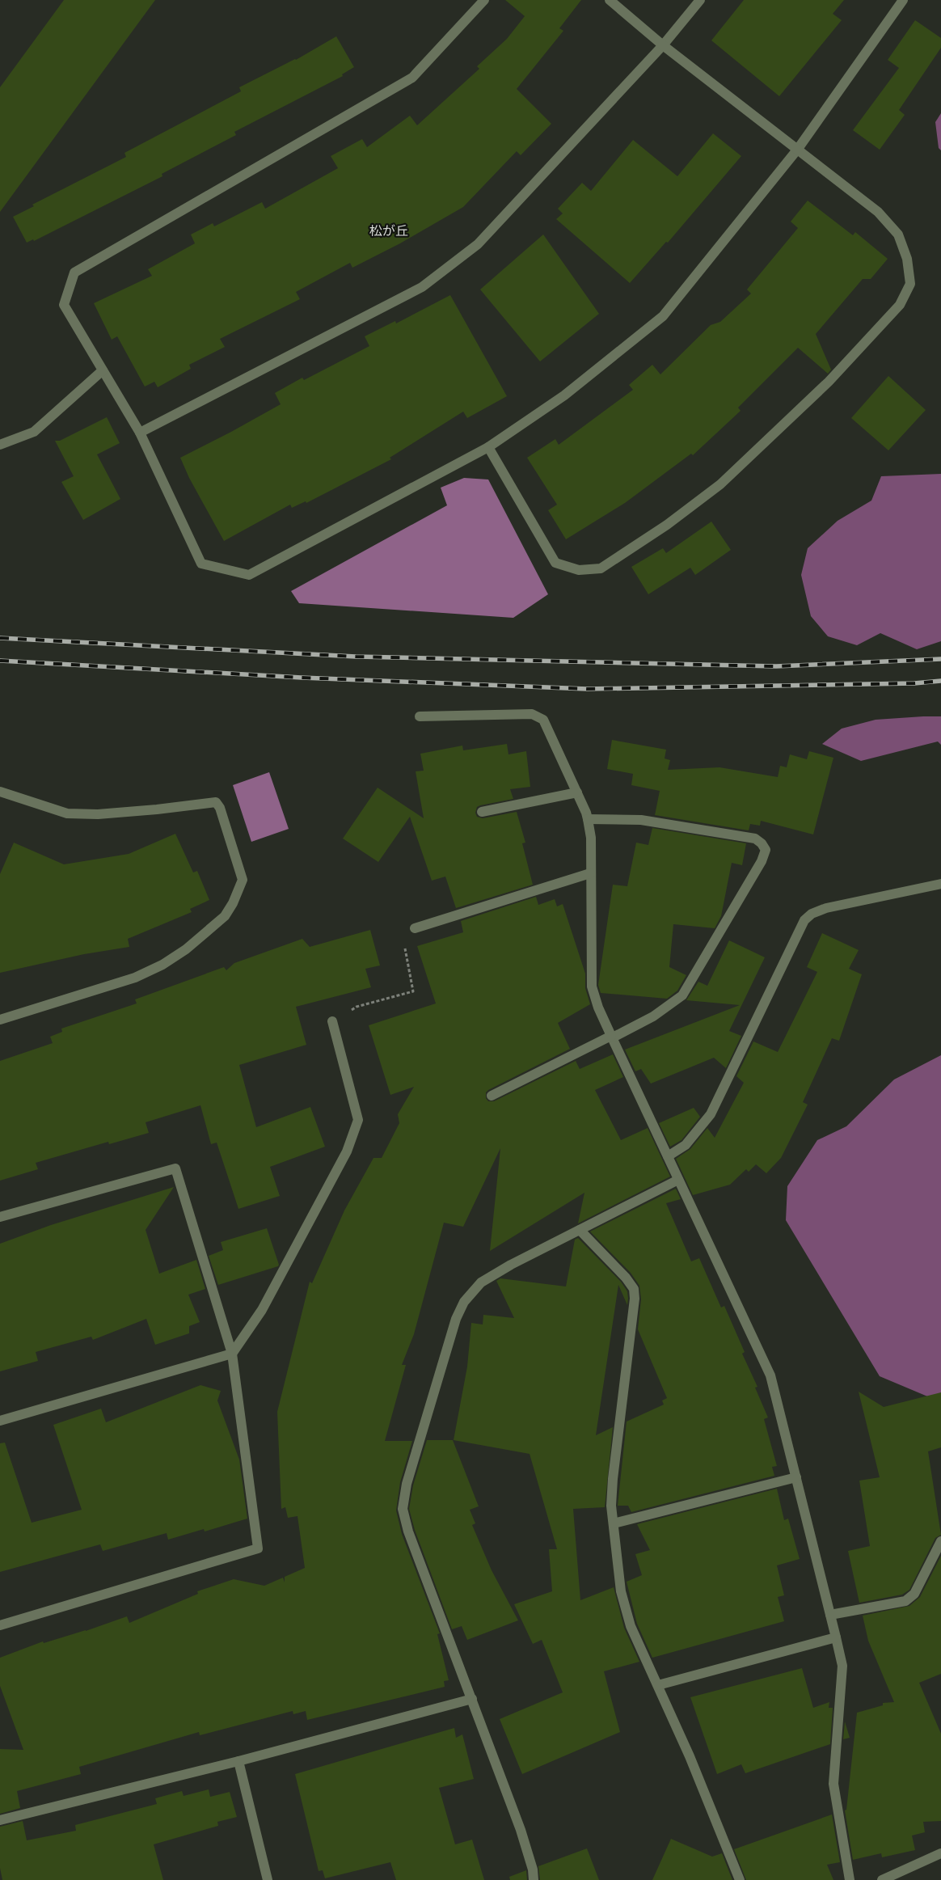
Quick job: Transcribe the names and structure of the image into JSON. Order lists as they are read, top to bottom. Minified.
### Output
{"districts":["松が丘"]}
